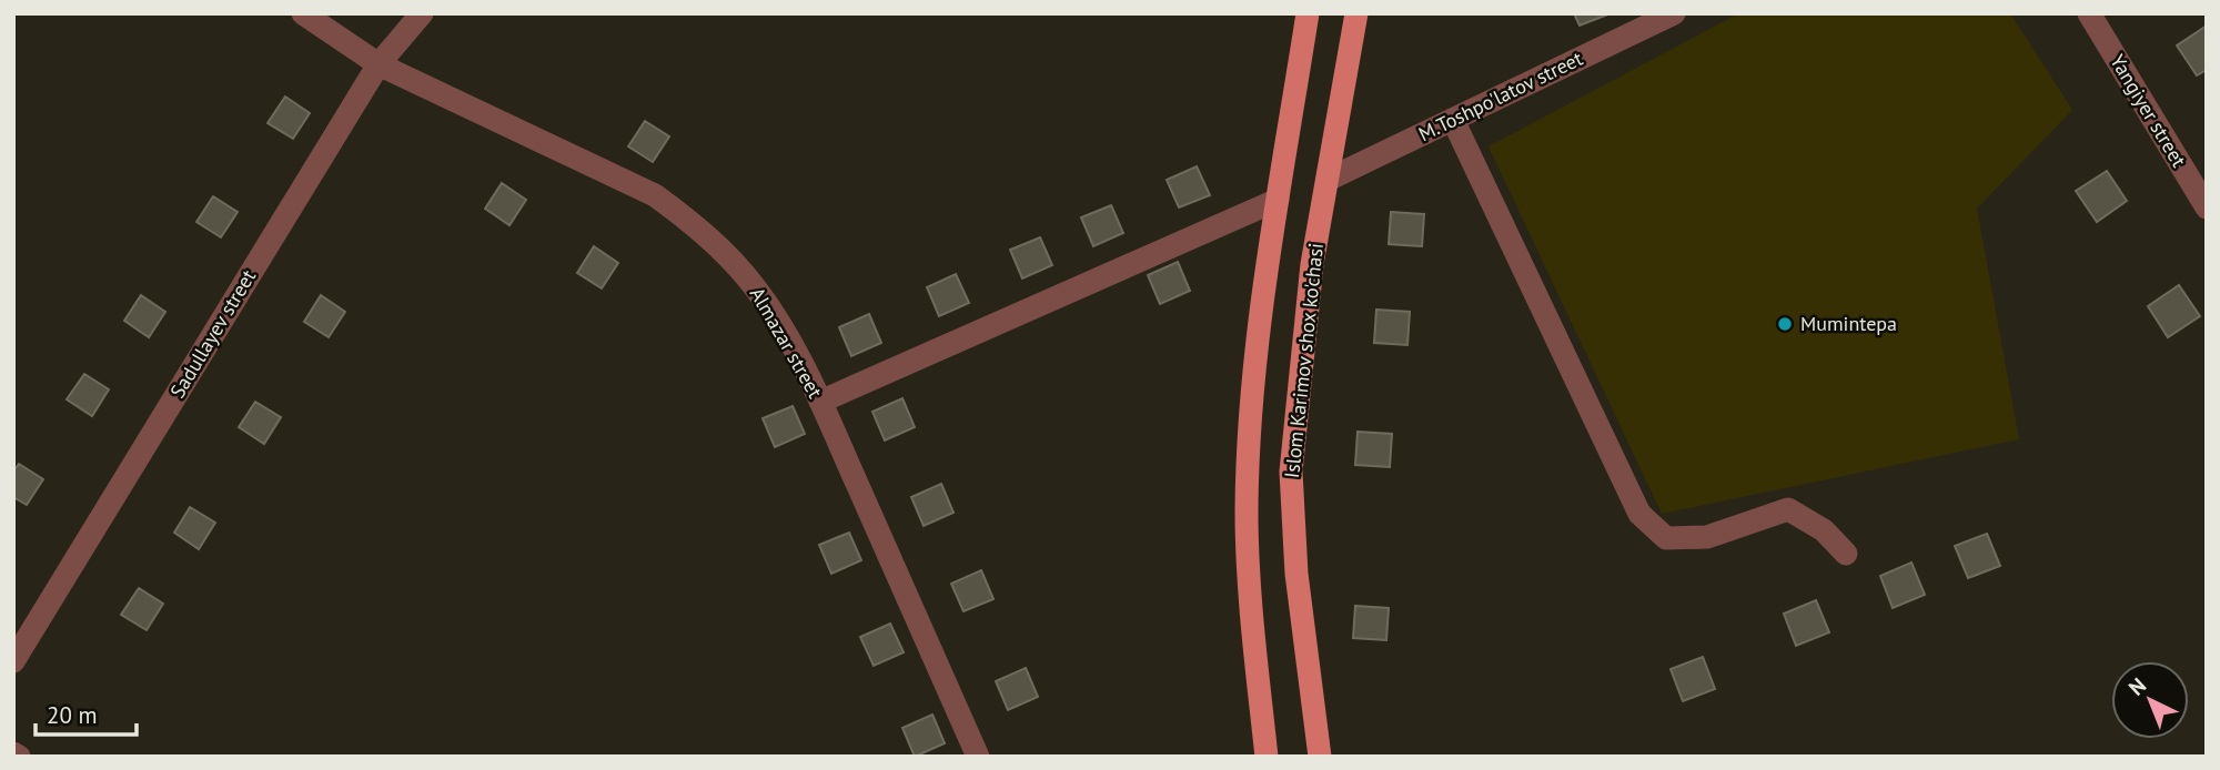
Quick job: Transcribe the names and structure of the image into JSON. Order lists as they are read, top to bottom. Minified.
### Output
{"streets":{"main road":["Islom Karimov shox ko'chasi"],"street":["М.Toshpo'latov street","Yangiyer street","Sadullayev street","Almazar street"]},"crossings":[["М.Toshpo'latov street","Islom Karimov shox ko'chasi"],["Sadullayev street","Almazar street"]],"places":["Mumintepa"],"scale_bar":"20 m","north":"top left"}
